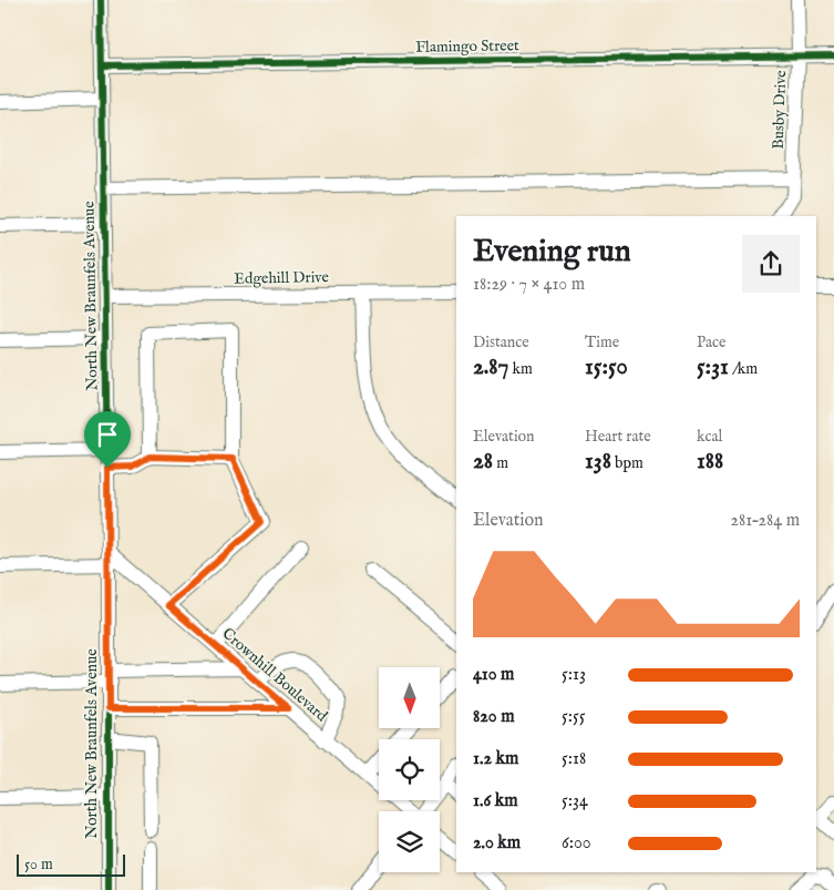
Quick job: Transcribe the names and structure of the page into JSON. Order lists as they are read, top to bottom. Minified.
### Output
{"streets":{"street":["Flamingo Street","Busby Drive","Edgehill Drive","North New Braunfels Avenue","Crownhill Boulevard"]},"crossings":[["Flamingo Street","Busby Drive"],["Flamingo Street","North New Braunfels Avenue"],["Edgehill Drive","North New Braunfels Avenue"],["North New Braunfels Avenue","Crownhill Boulevard"]],"scale_bar":"50 m","north":"bottom","page":{"heading":["Evening run","18:29 · 7 × 410 m"],"stats":[["Distance","2.87 km"],["Time","15:50"],["Pace","5:31 /km"],["Elevation","28 m"],["Heart rate","138 bpm"],["kcal","188"]],"chart":["Elevation","281–284 m"],"list":[{"name":"410 m","note":"5:13"},{"name":"820 m","note":"5:55"},{"name":"1.2 km","note":"5:18"},{"name":"1.6 km","note":"5:34"},{"name":"2.0 km","note":"6:00"}],"scale":"50 m"}}
